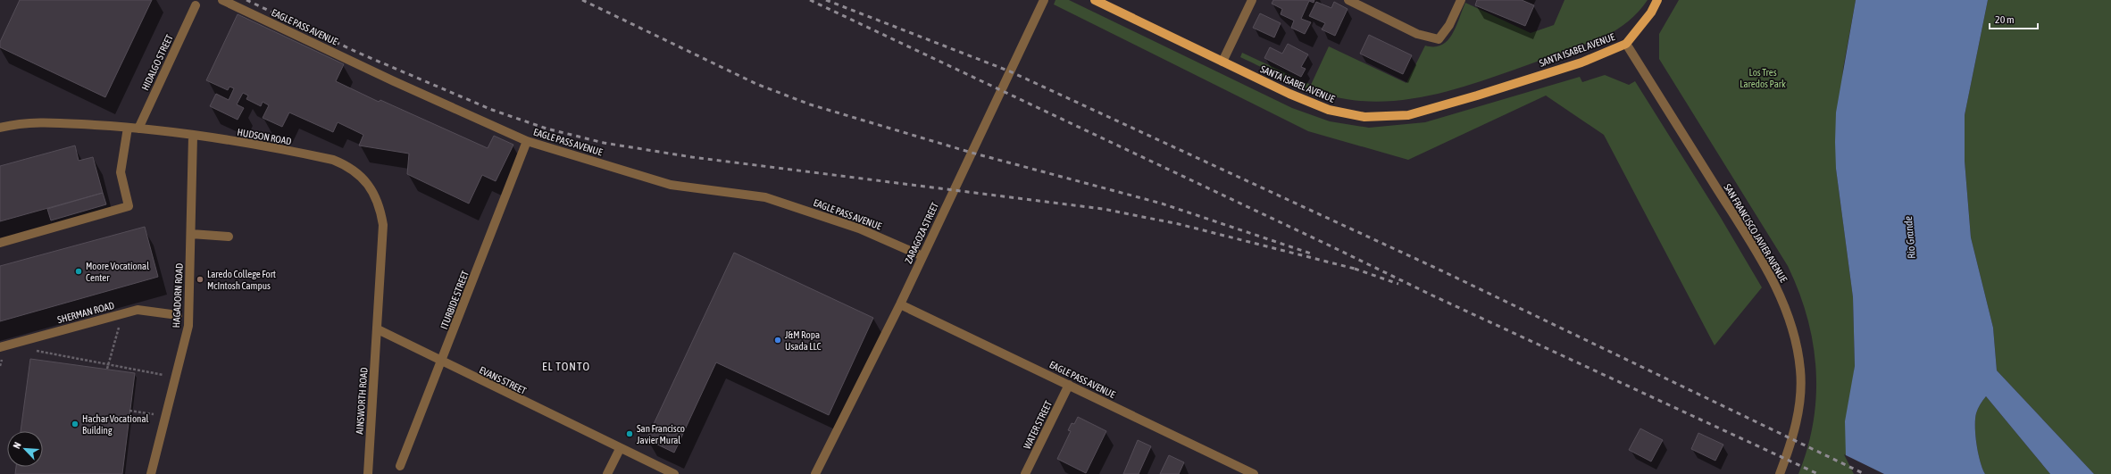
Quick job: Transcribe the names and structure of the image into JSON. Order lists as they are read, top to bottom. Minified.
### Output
{"streets":{"main road":["SANTA ISABEL AVENUE"],"street":["EAGLE PASS AVENUE","HIDALGO STREET","HUDSON ROAD","ZARAGOZA STREET","SAN FRANCISCO JAVIER AVENUE","HAGADORN ROAD","ITURBIDE STREET","SHERMAN ROAD","EVANS STREET","AINSWORTH ROAD","WATER STREET"]},"crossings":[["EAGLE PASS AVENUE","ZARAGOZA STREET"],["EAGLE PASS AVENUE","ITURBIDE STREET"],["EAGLE PASS AVENUE","WATER STREET"],["SANTA ISABEL AVENUE","SAN FRANCISCO JAVIER AVENUE"],["HIDALGO STREET","HUDSON ROAD"],["HUDSON ROAD","HAGADORN ROAD"],["HUDSON ROAD","EVANS STREET"],["HUDSON ROAD","AINSWORTH ROAD"],["ITURBIDE STREET","EVANS STREET"],["EVANS STREET","AINSWORTH ROAD"]],"districts":["EL TONTO"],"water":["Rio Grande"],"parks":["Los Tres Laredos Park"],"places":["Moore Vocational Center","Laredo College Fort McIntosh Campus","J&M Ropa Usada LLC","Hachar Vocational Building","San Francisco Javier Mural"],"scale_bar":"20 m","north":"top left"}
